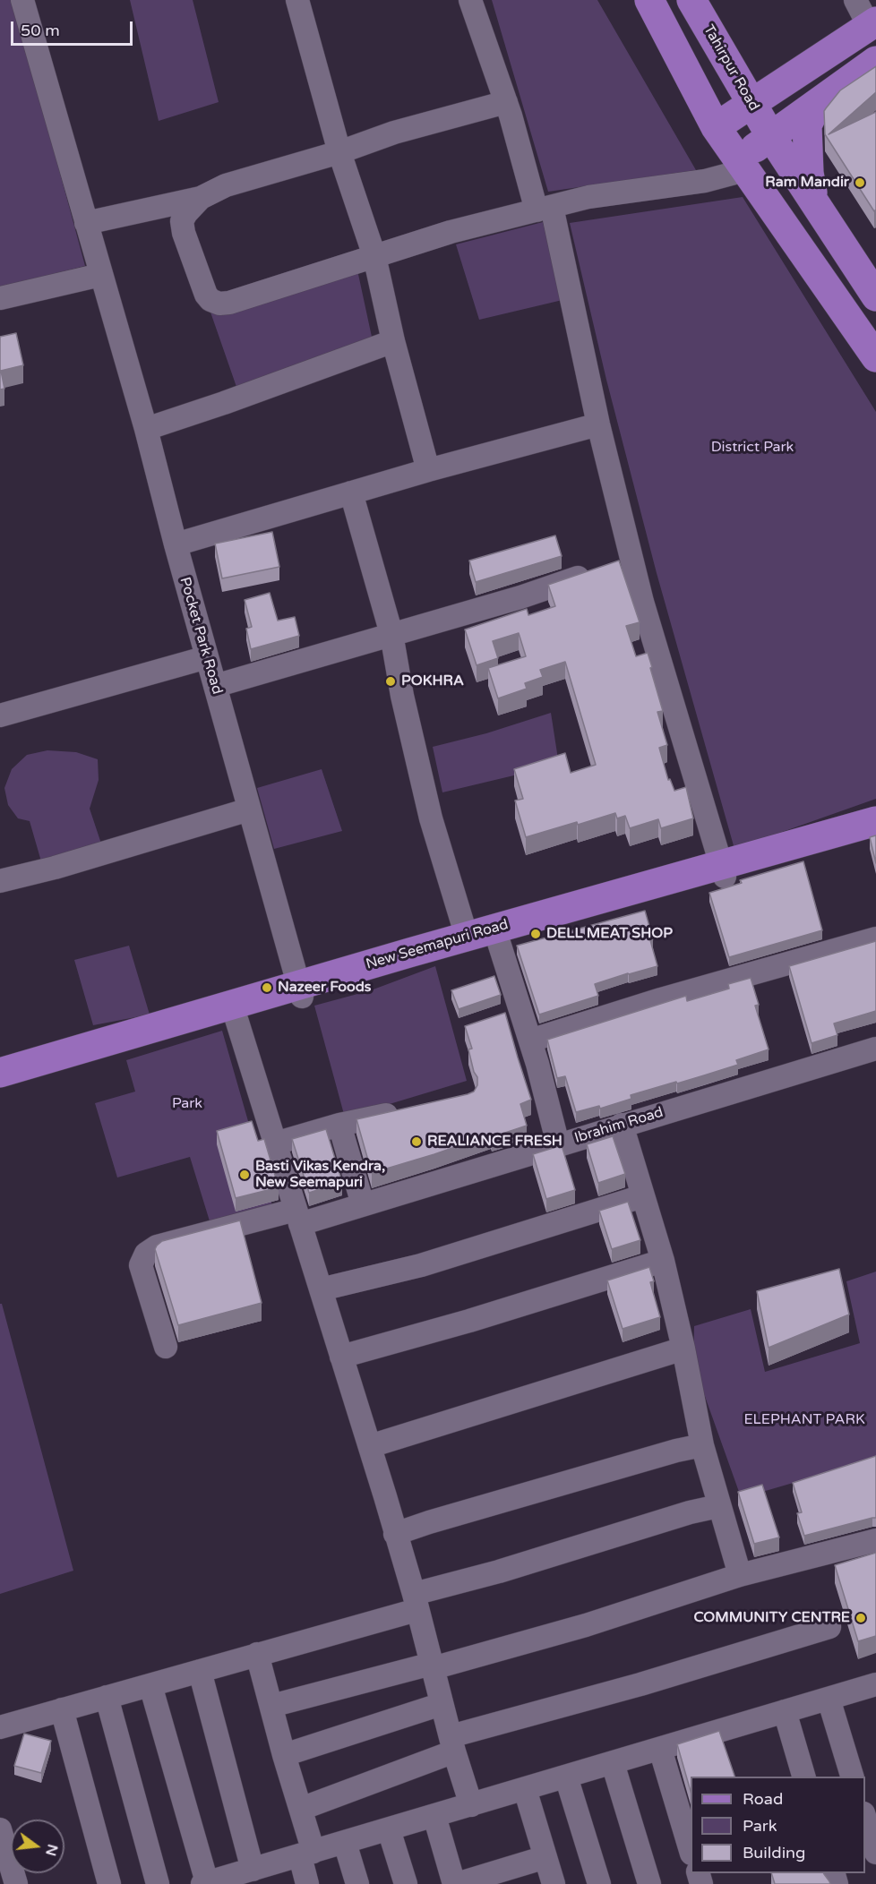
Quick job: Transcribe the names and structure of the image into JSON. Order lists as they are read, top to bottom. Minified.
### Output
{"streets":{"main road":["Tahirpur Road","New Seemapuri Road"],"street":["Pocket Park Road","Ibrahim Road"]},"crossings":[["Pocket Park Road","New Seemapuri Road"]],"parks":["District Park","Park","ELEPHANT PARK"],"places":["Ram Mandir","POKHRA","DELL MEAT SHOP","Nazeer Foods","REALIANCE FRESH","Basti Vikas Kendra, New Seemapuri","COMMUNITY CENTRE"],"legend":["Road","Park","Building"],"scale_bar":"50 m","north":"right"}
